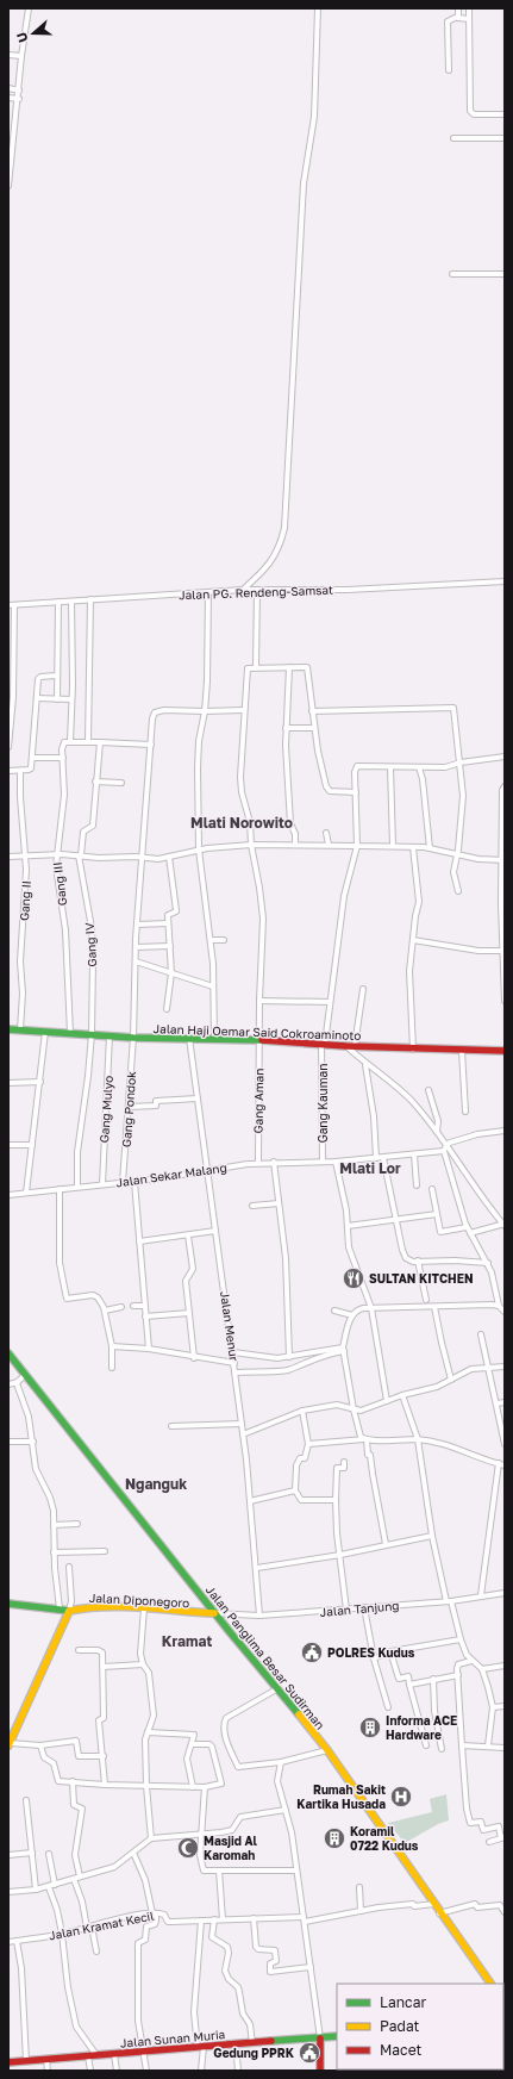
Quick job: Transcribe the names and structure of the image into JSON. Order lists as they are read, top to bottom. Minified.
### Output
{"streets":{"main road":["Jalan Haji Oemar Said Cokroaminoto","Jalan Diponegoro","Jalan Panglima Besar Sudirman","Jalan Sunan Muria"],"street":["Jalan PG. Rendeng-Samsat","Gang III","Gang II","Gang IV","Gang Aman","Gang Kauman","Gang Mulyo","Gang Pondok","Jalan Sekar Malang","Jalan Menur","Jalan Tanjung","Jalan Kramat Kecil"]},"crossings":[["Gang III","Jalan Haji Oemar Said Cokroaminoto"],["Gang II","Jalan Haji Oemar Said Cokroaminoto"],["Gang IV","Jalan Haji Oemar Said Cokroaminoto"],["Gang IV","Jalan Sekar Malang"],["Jalan Haji Oemar Said Cokroaminoto","Gang Aman"],["Jalan Haji Oemar Said Cokroaminoto","Gang Kauman"],["Jalan Haji Oemar Said Cokroaminoto","Gang Mulyo"],["Jalan Haji Oemar Said Cokroaminoto","Gang Pondok"],["Jalan Haji Oemar Said Cokroaminoto","Jalan Menur"],["Gang Aman","Jalan Sekar Malang"],["Gang Kauman","Jalan Sekar Malang"],["Gang Mulyo","Jalan Sekar Malang"],["Gang Pondok","Jalan Sekar Malang"],["Jalan Sekar Malang","Jalan Menur"],["Jalan Menur","Jalan Tanjung"],["Jalan Diponegoro","Jalan Tanjung"],["Jalan Diponegoro","Jalan Panglima Besar Sudirman"],["Jalan Tanjung","Jalan Panglima Besar Sudirman"],["Jalan Panglima Besar Sudirman","Jalan Kramat Kecil"]],"districts":["Mlati Norowito","Mlati Lor","Nganguk","Kramat"],"places":{"restaurant":["SULTAN KITCHEN"],"public building":["POLRES Kudus","Gedung PPRK"],"building":["Informa ACE Hardware","Koramil 0722 Kudus"],"hospital":["Rumah Sakit Kartika Husada"],"mosque":["Masjid Al Karomah"]},"legend":["Lancar","Padat","Macet"],"north":"left"}
